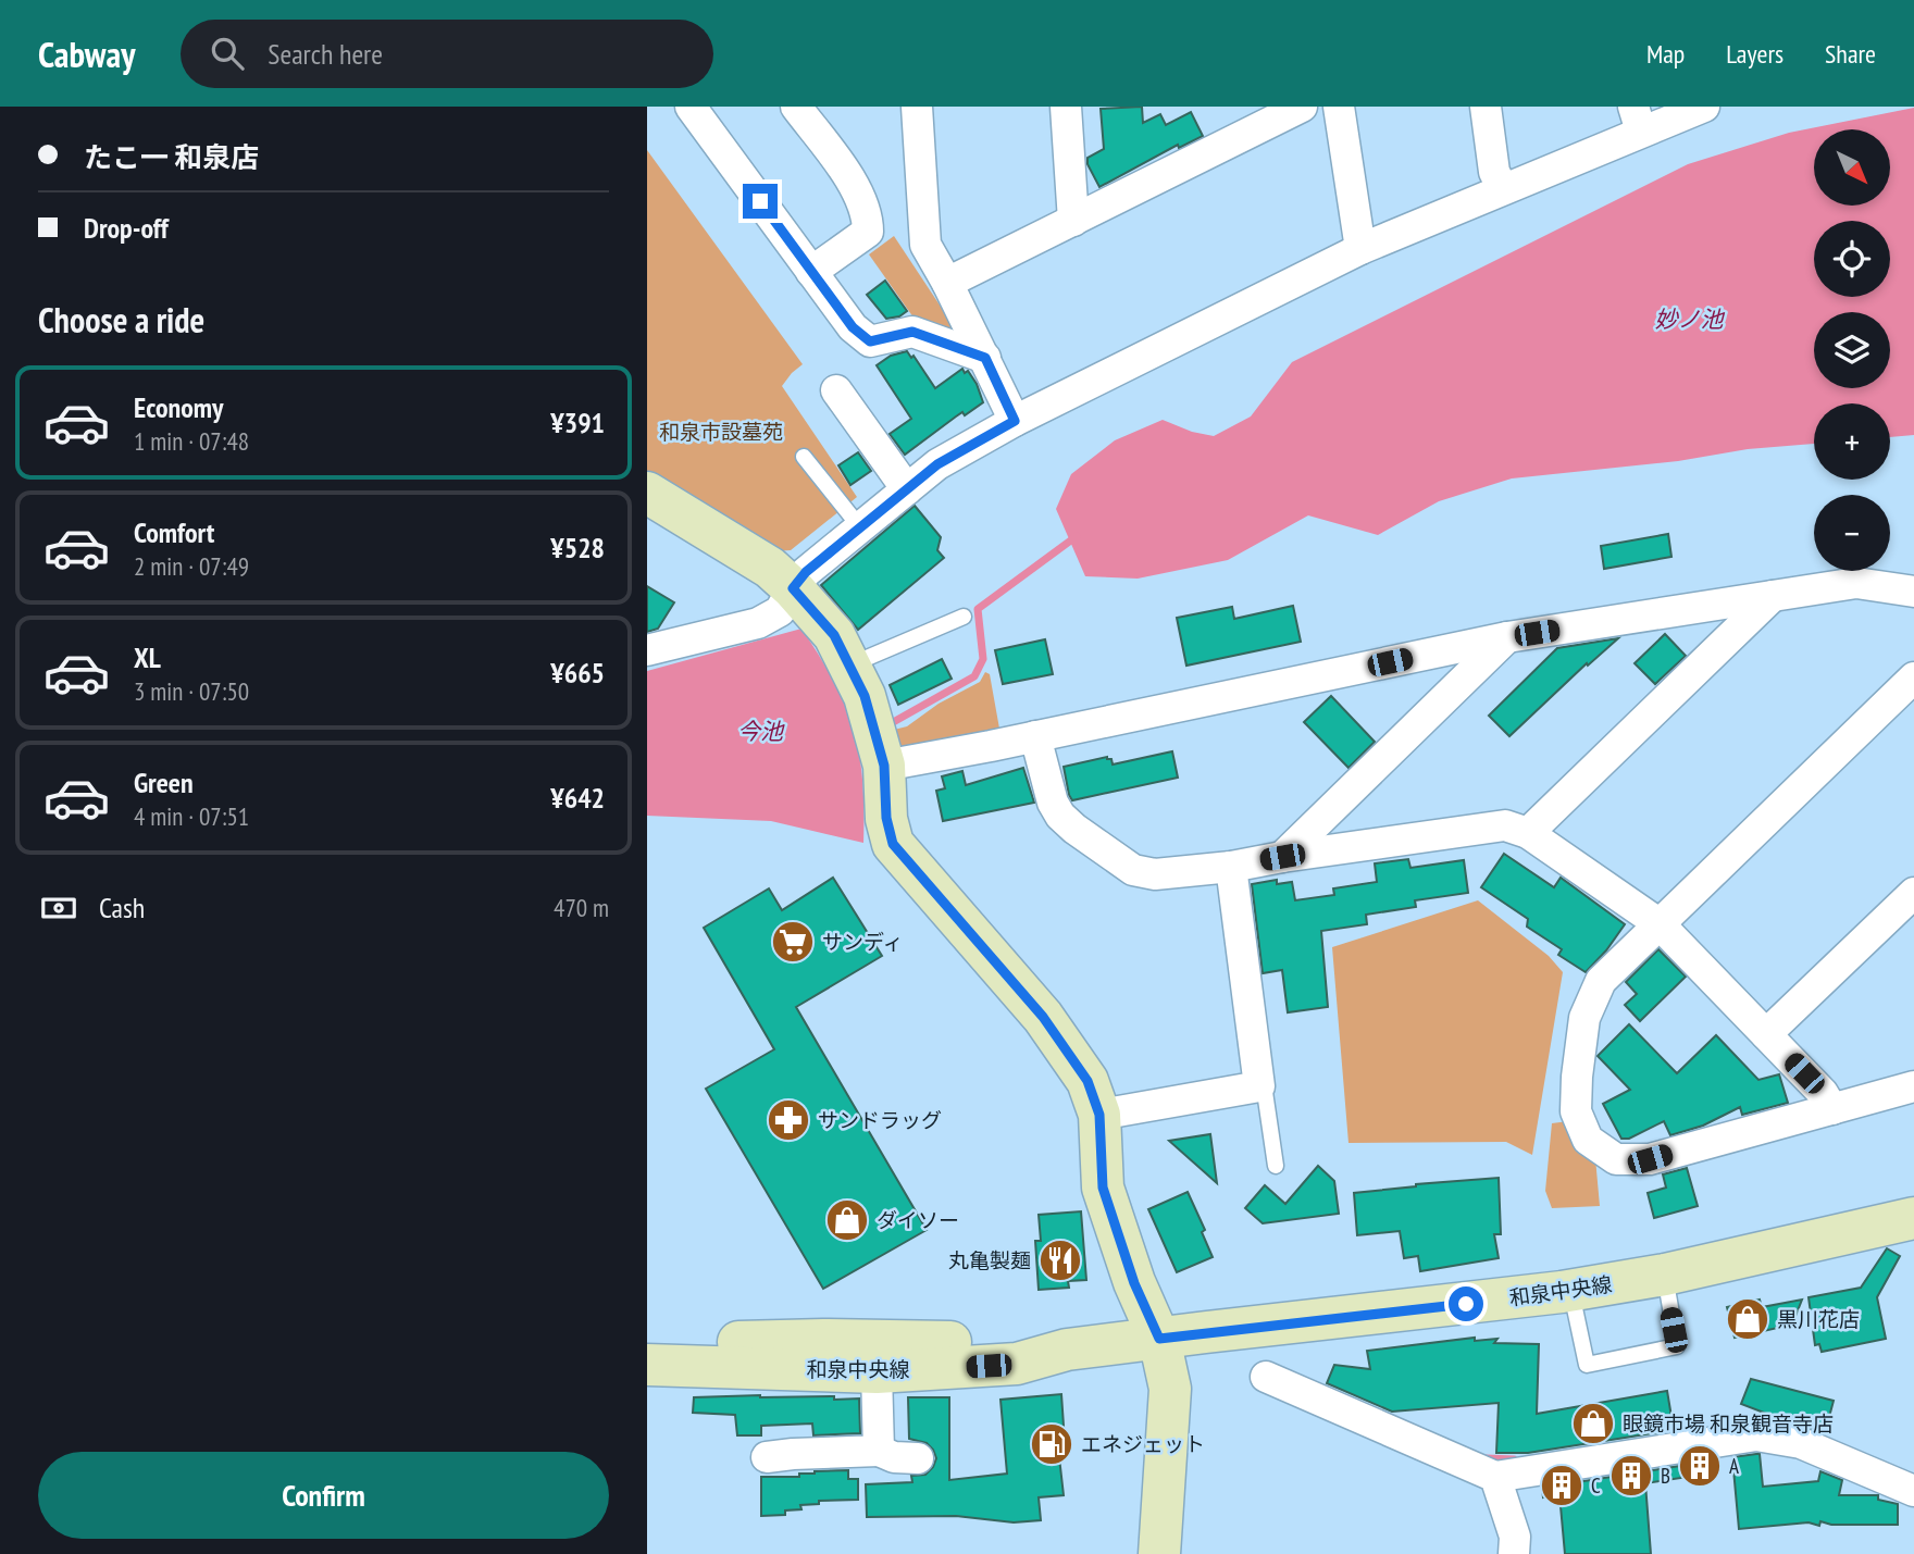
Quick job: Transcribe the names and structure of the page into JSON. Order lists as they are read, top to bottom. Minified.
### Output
{"streets":{"street":["和泉中央線"]},"water":["妙ノ池","今池"],"parks":["和泉市設墓苑"],"places":{"supermarket":["サンディ"],"pharmacy":["サンドラッグ"],"shop":["ダイソー","黒川花店","眼鏡市場 和泉観音寺店"],"restaurant":["丸亀製麺"],"fuel station":["エネジェット"],"building":["A","B","C"]},"north":"bottom right","page":{"header":"Cabway","search":"Search here","nav":["Map","Layers","Share"],"banner":["たこ一 和泉店","Drop-off"],"map_buttons":["+","−"],"heading":"Choose a ride","list":[{"name":"Economy","note":"1 min · 07:48","value":"¥391"},{"name":"Comfort","note":"2 min · 07:49","value":"¥528"},{"name":"XL","note":"3 min · 07:50","value":"¥665"},{"name":"Green","note":"4 min · 07:51","value":"¥642"}],"pay":["Cash","470 m"],"buttons":"Confirm"}}
